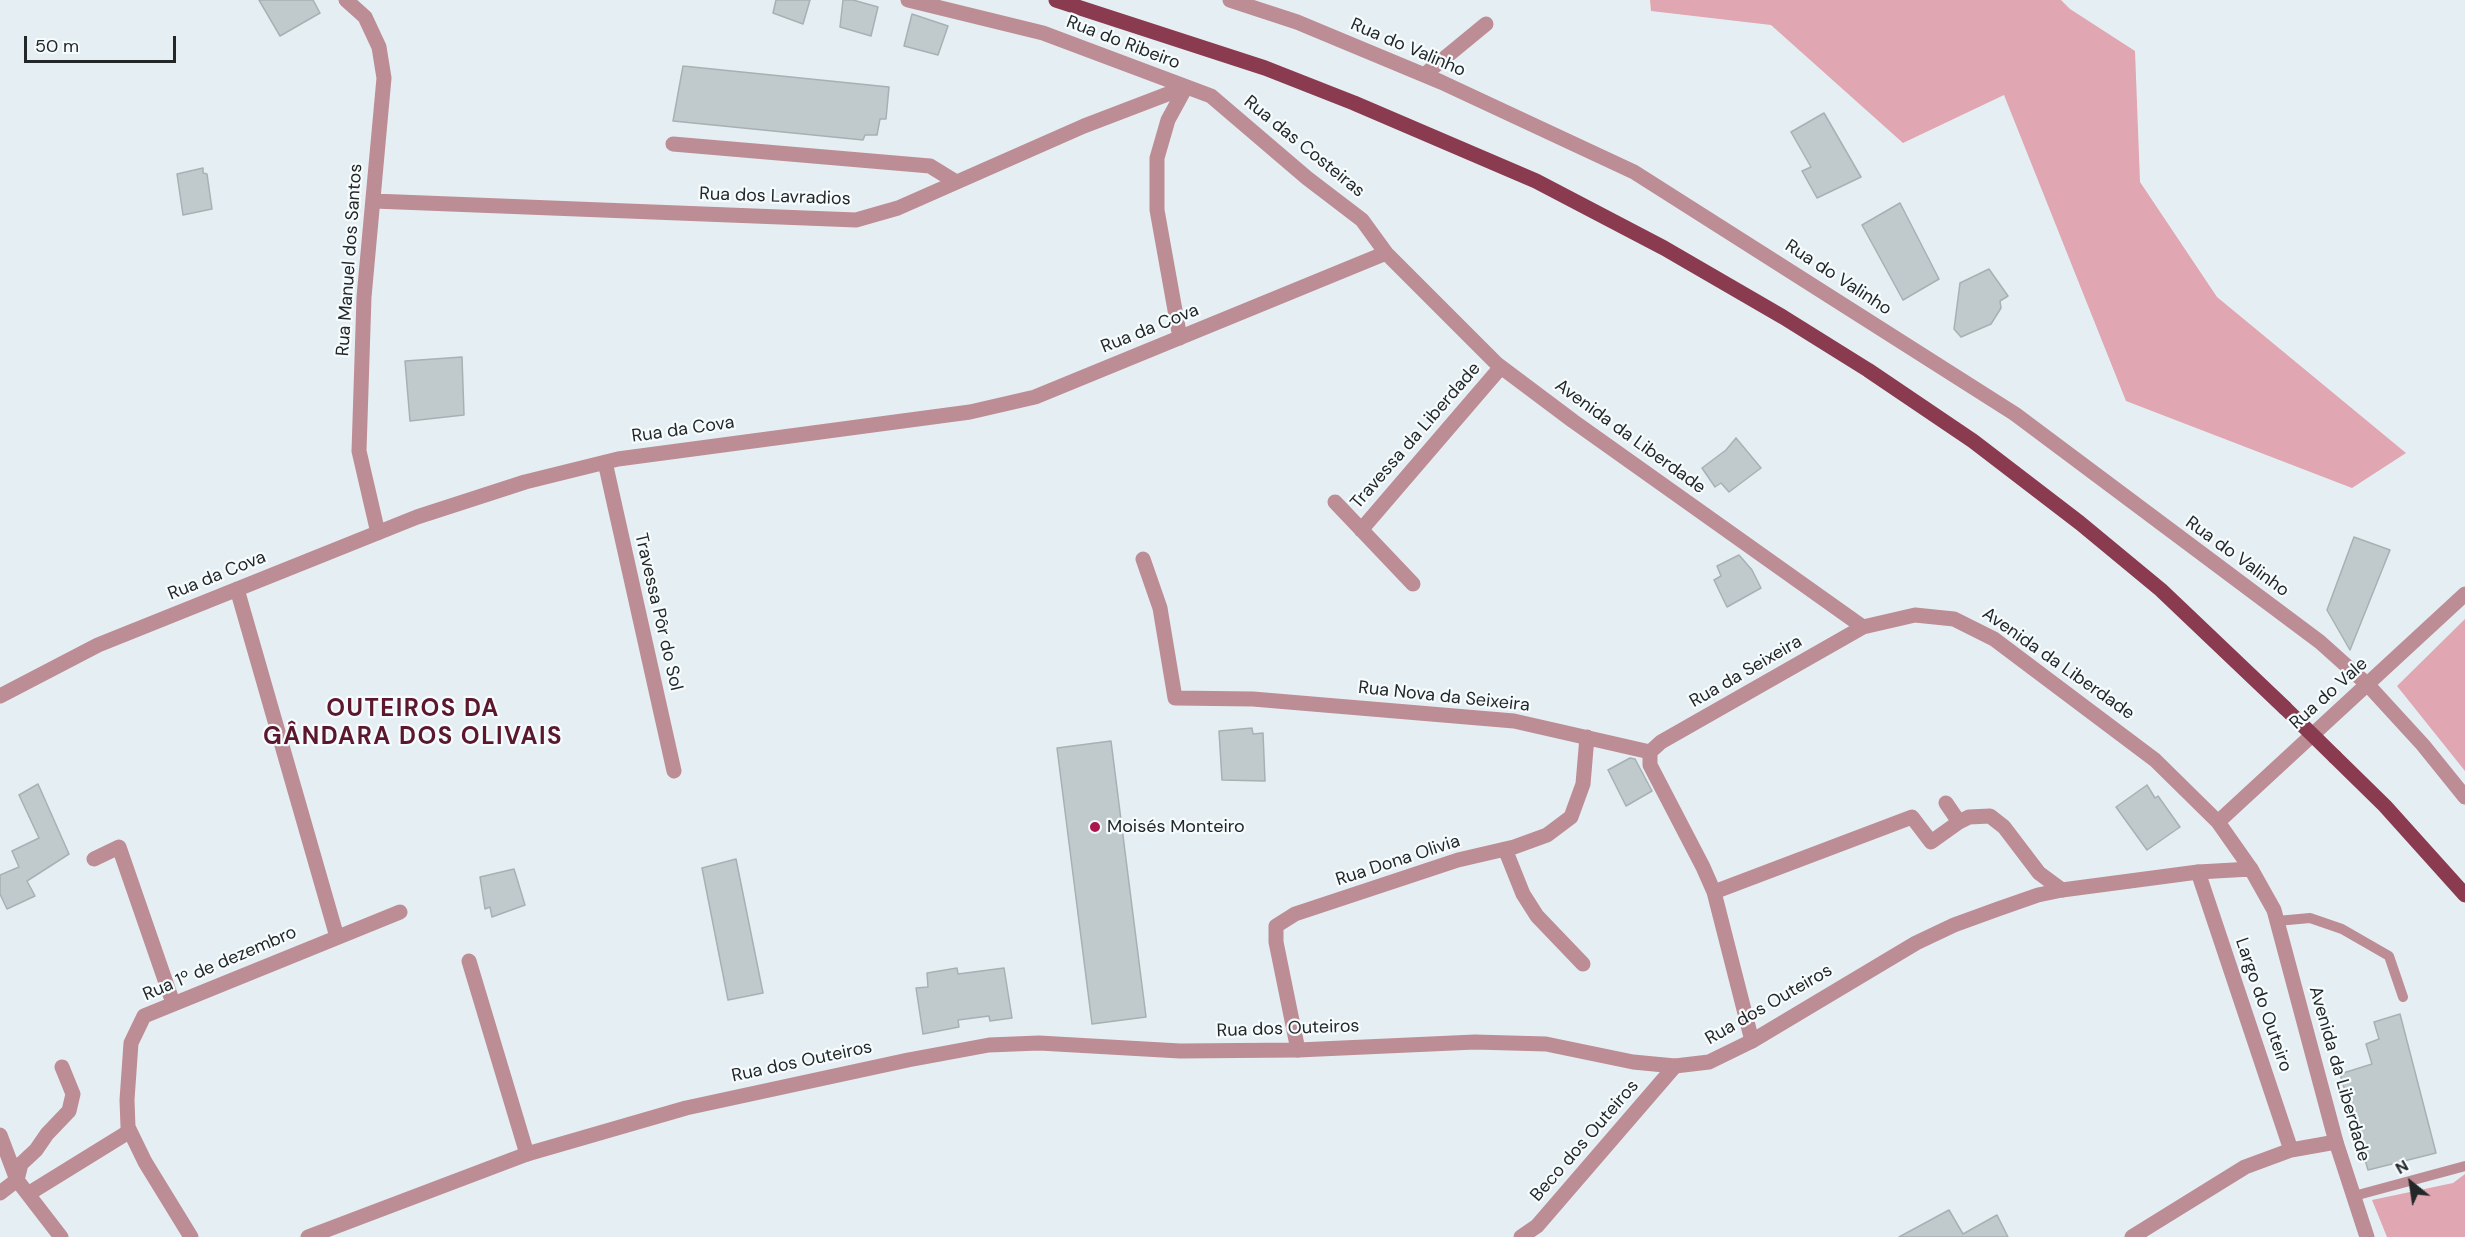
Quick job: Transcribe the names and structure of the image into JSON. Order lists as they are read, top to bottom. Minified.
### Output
{"streets":{"street":["Rua do Ribeiro","Rua do Valinho","Rua das Costeiras","Rua dos Lavradios","Rua Manuel dos Santos","Rua da Cova","Travessa da Liberdade","Avenida da Liberdade","Travessa Pôr do Sol","Rua da Seixeira","Rua do Vale","Rua Nova da Seixeira","Rua Dona Olivia","Rua 1º de dezembro","Rua dos Outeiros","Largo do Outeiro","Beco dos Outeiros"]},"crossings":[["Rua do Ribeiro","Rua das Costeiras"],["Rua do Ribeiro","Rua dos Lavradios"],["Rua do Valinho","Rua do Vale"],["Rua das Costeiras","Rua dos Lavradios"],["Rua das Costeiras","Rua da Cova"],["Rua das Costeiras","Avenida da Liberdade"],["Rua dos Lavradios","Rua Manuel dos Santos"],["Rua Manuel dos Santos","Rua da Cova"],["Rua da Cova","Avenida da Liberdade"],["Rua da Cova","Travessa Pôr do Sol"],["Travessa da Liberdade","Avenida da Liberdade"],["Avenida da Liberdade","Rua da Seixeira"],["Avenida da Liberdade","Rua do Vale"],["Avenida da Liberdade","Rua dos Outeiros"],["Rua da Seixeira","Rua Nova da Seixeira"],["Rua Nova da Seixeira","Rua Dona Olivia"],["Rua Dona Olivia","Rua dos Outeiros"],["Rua dos Outeiros","Largo do Outeiro"],["Rua dos Outeiros","Beco dos Outeiros"]],"districts":["OUTEIROS DA GÂNDARA DOS OLIVAIS"],"places":["Moisés Monteiro"],"scale_bar":"50 m","north":"top left"}
